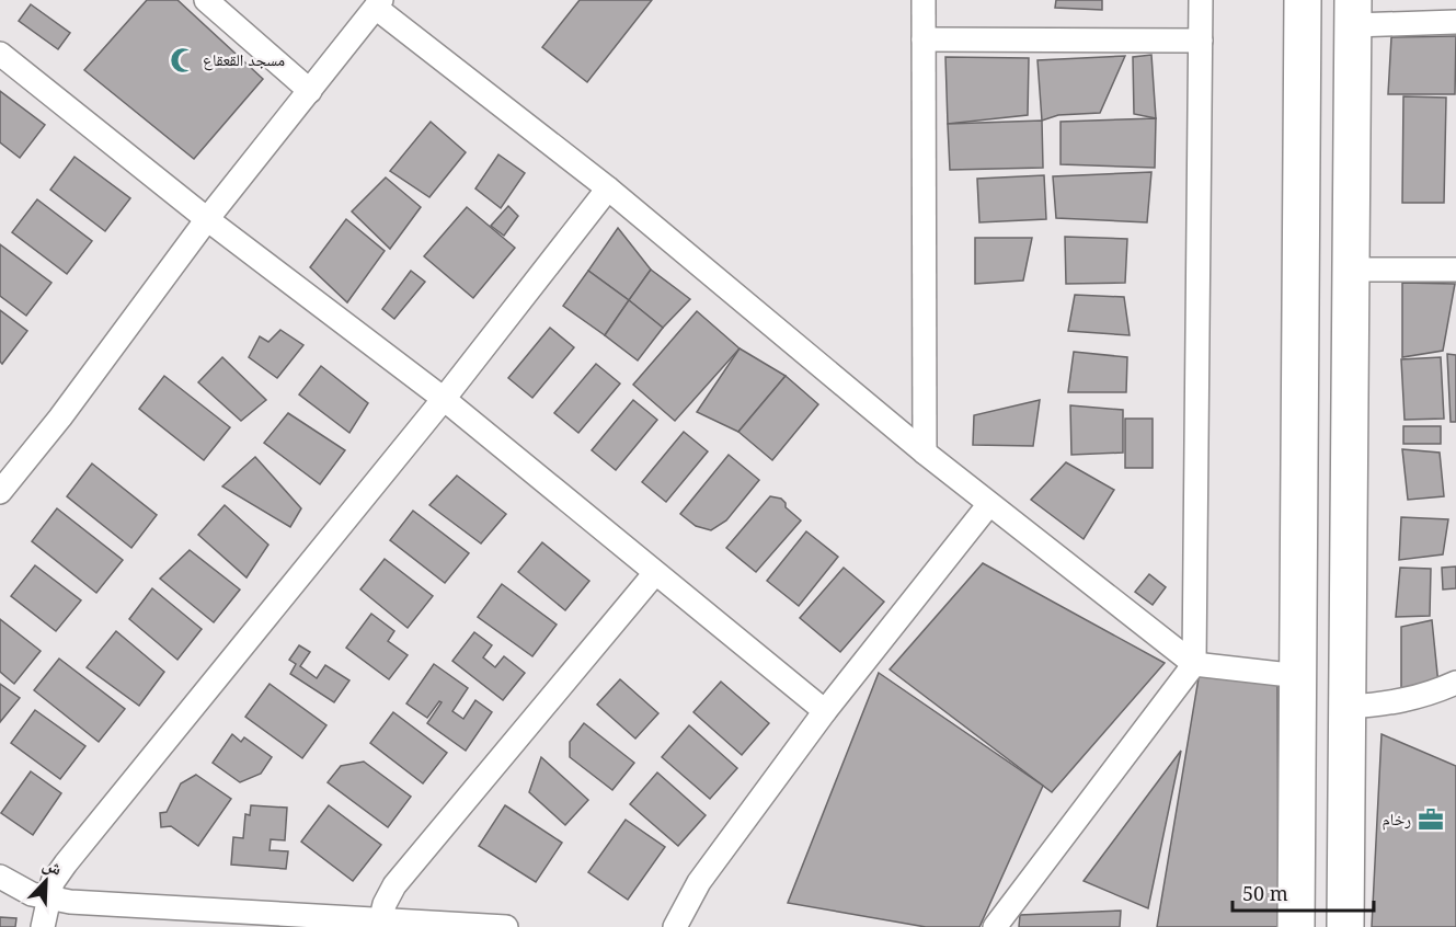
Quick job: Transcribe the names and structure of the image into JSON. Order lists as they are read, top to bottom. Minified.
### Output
{"places":{"mosque":["مسجد القعقاع"],"office":["رخام"]},"scale_bar":"50 m","north":"top right"}
